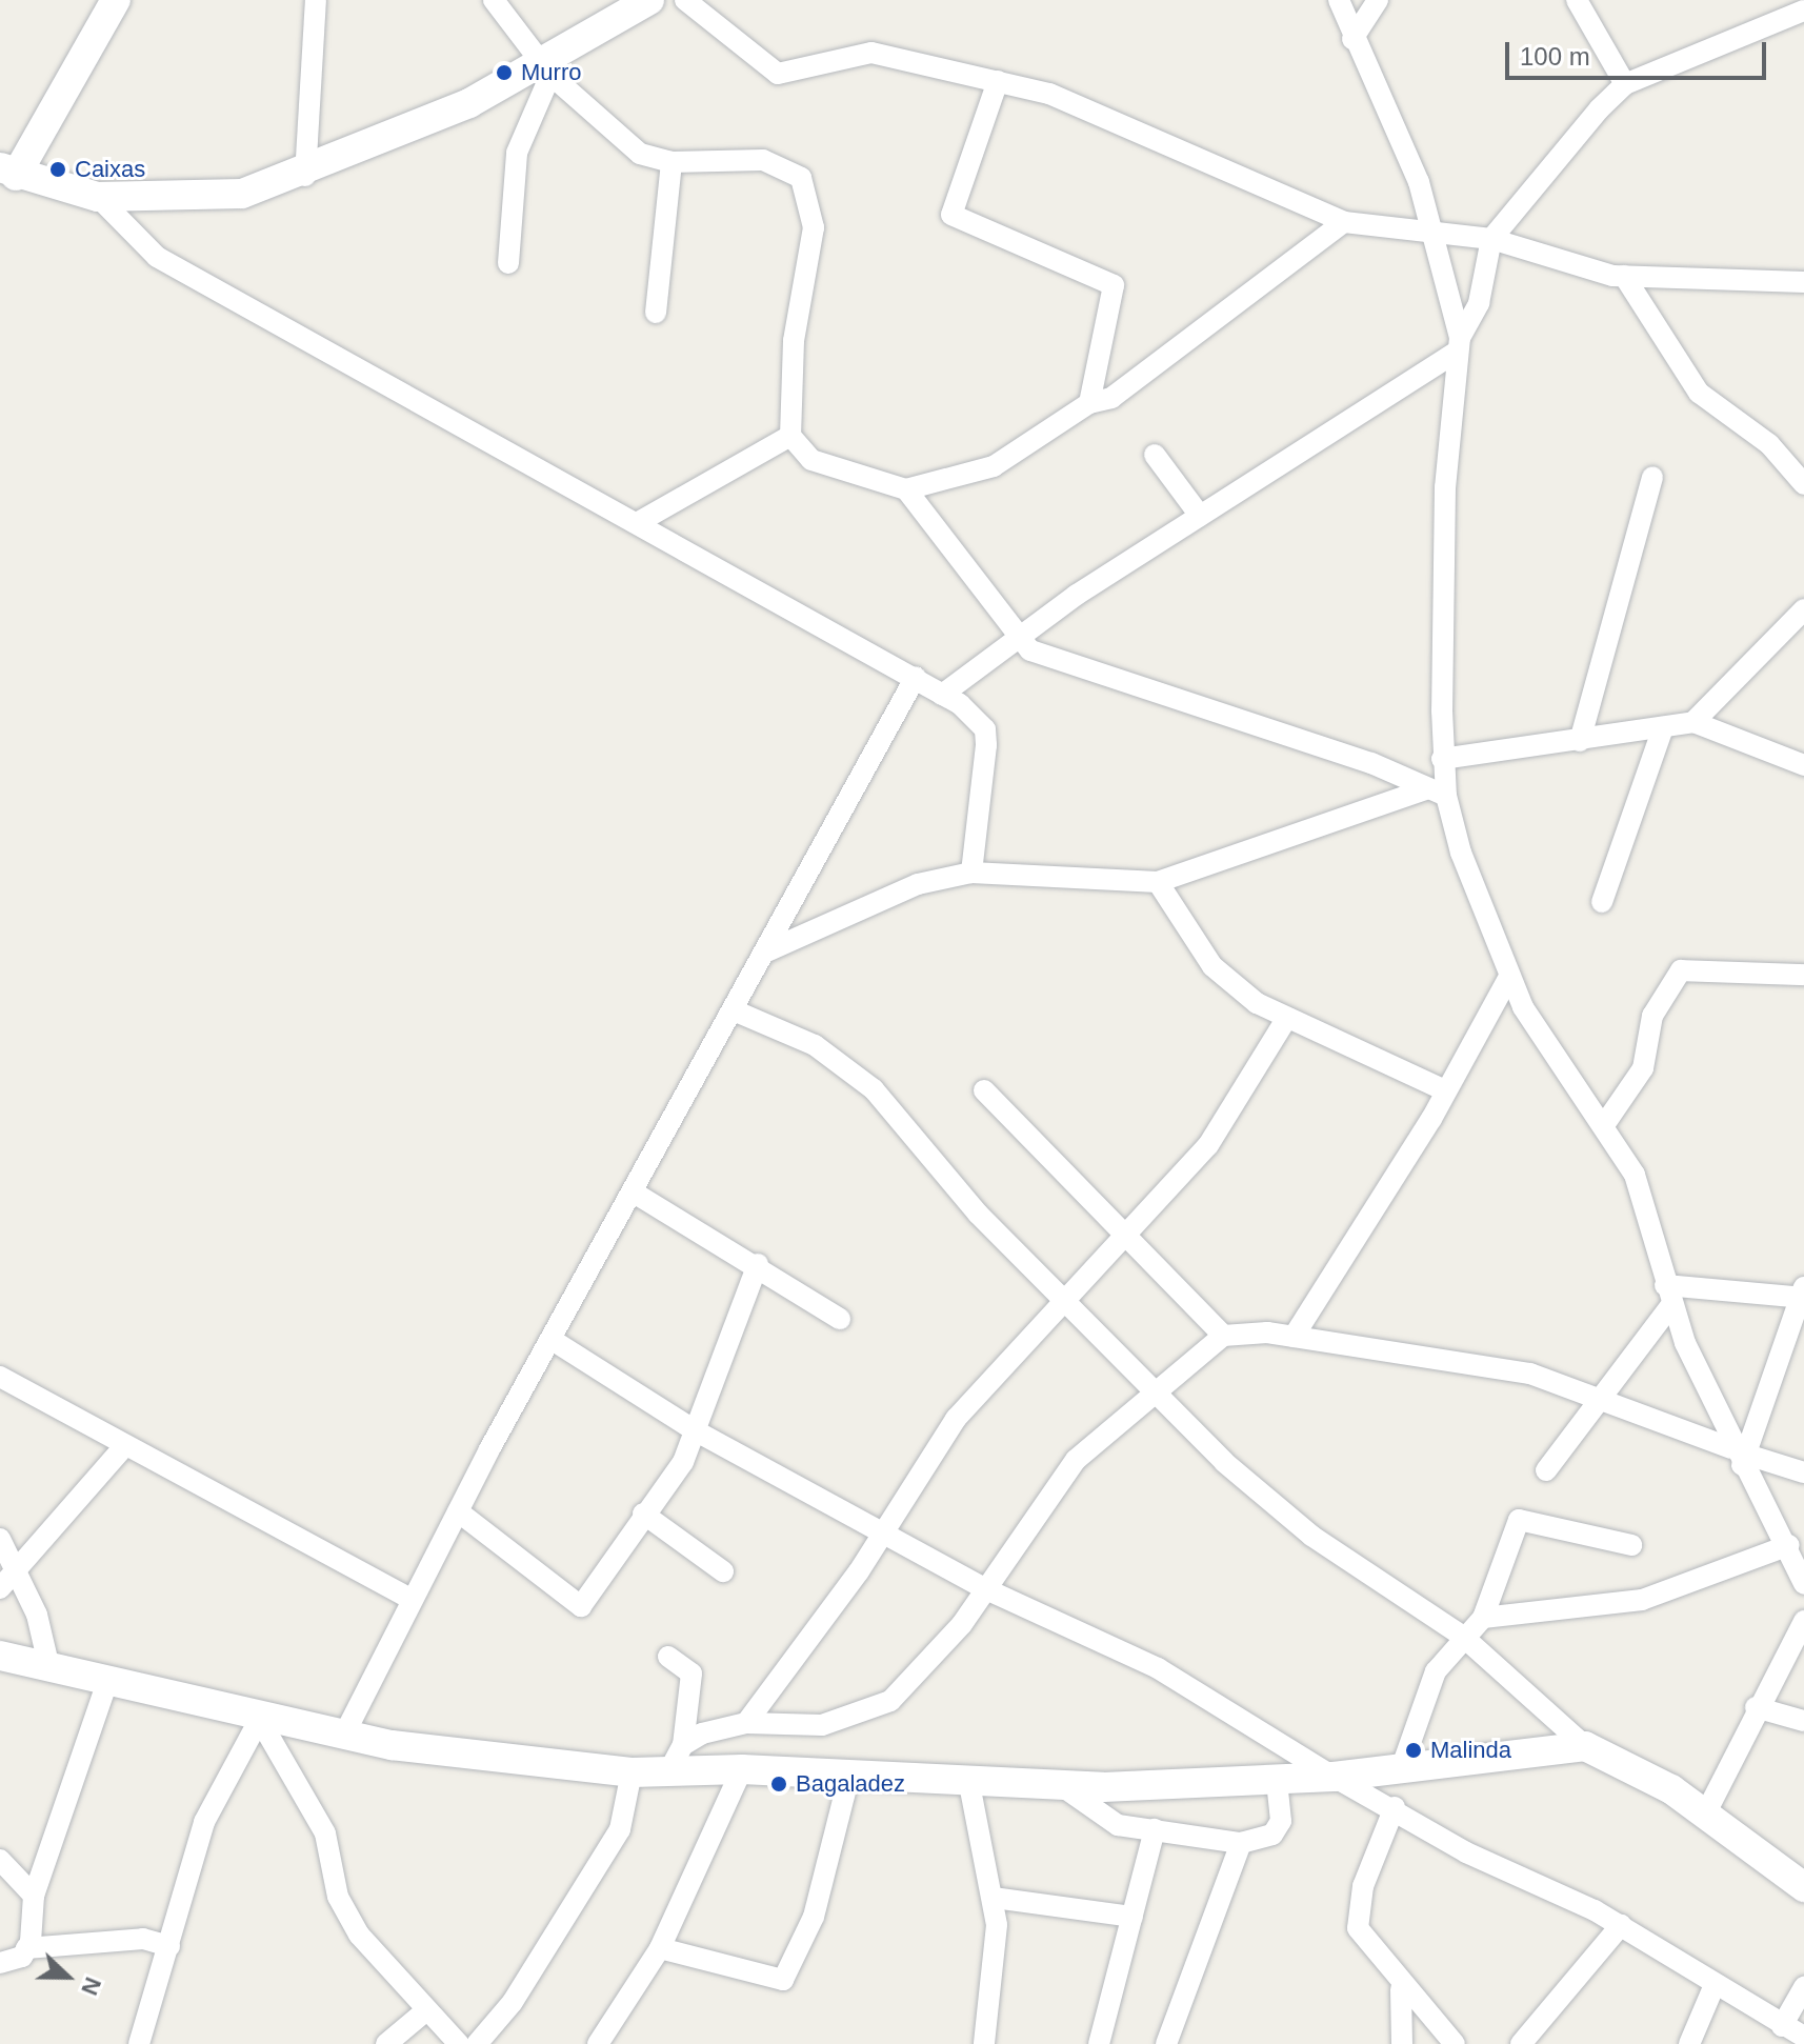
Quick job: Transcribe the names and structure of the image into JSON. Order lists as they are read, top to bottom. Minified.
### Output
{"places":["Murro","Caixas","Malinda","Bagaladez"],"scale_bar":"100 m","north":"right"}
